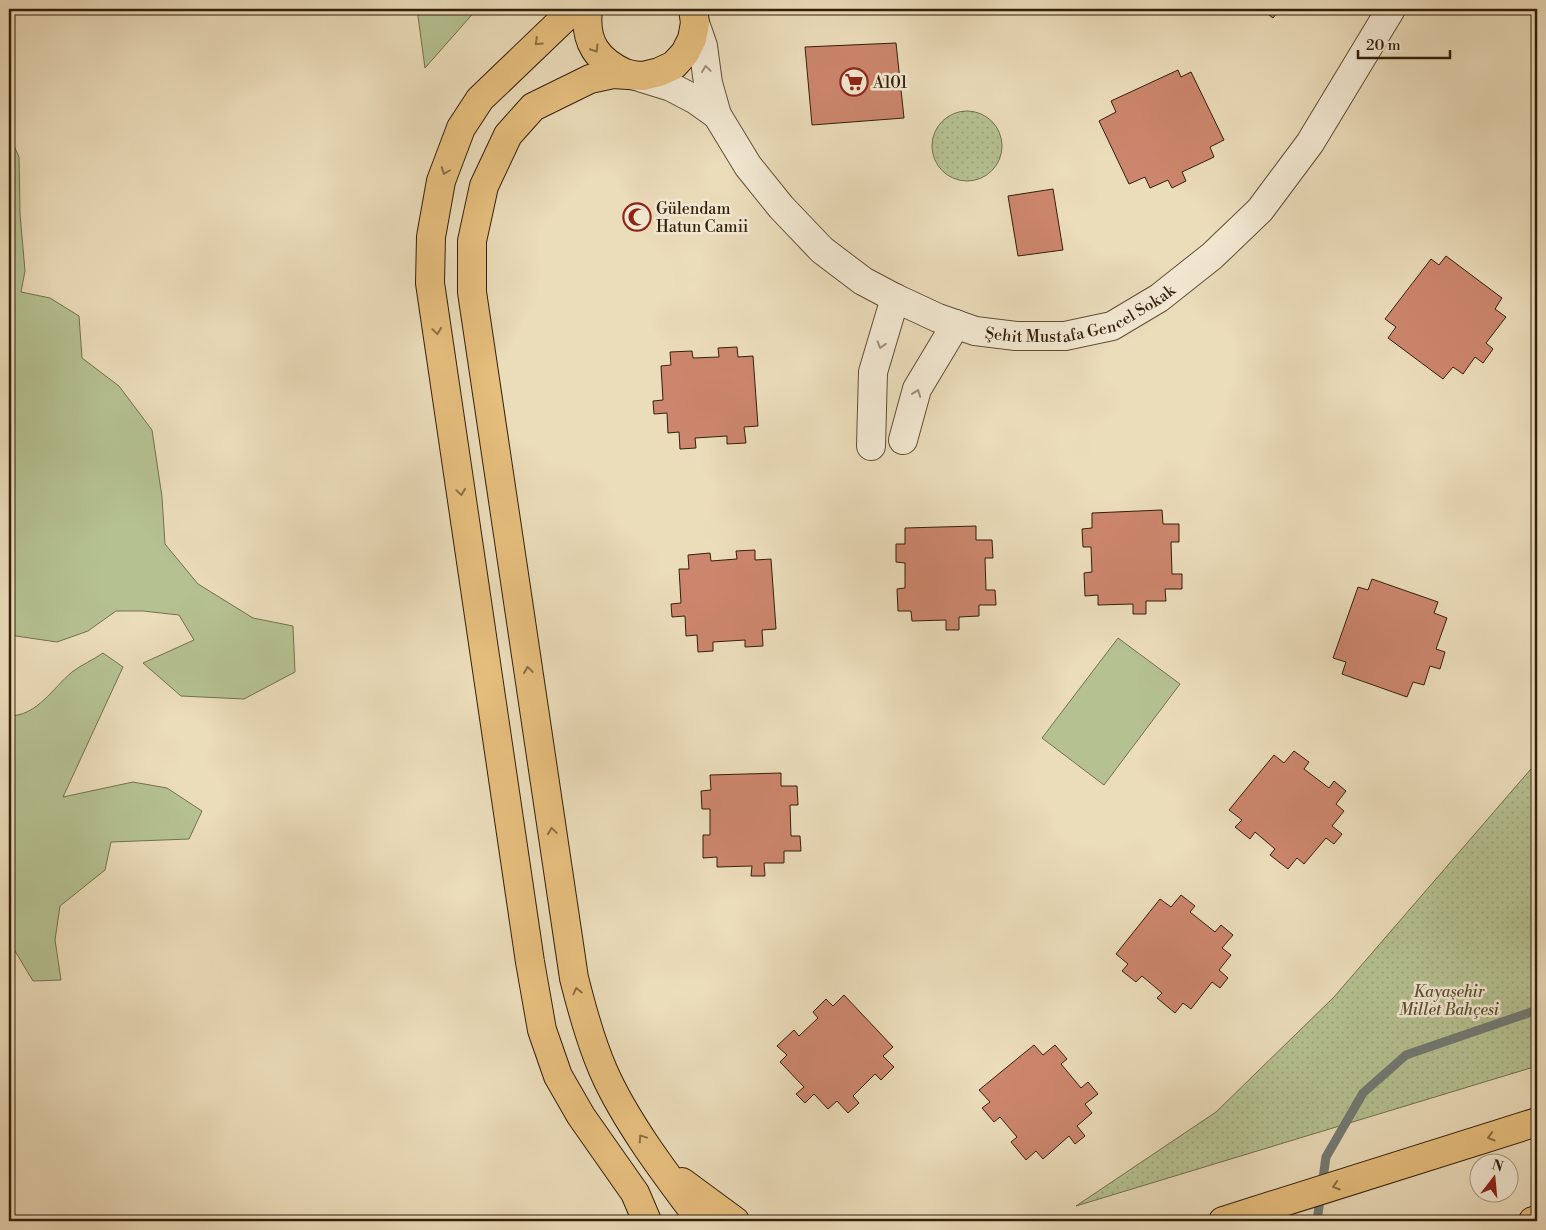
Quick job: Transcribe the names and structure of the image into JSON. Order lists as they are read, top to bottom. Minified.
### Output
{"streets":{"street":["Şehit Mustafa Gencel Sokak"]},"parks":["Kayaşehir Millet Bahçesi"],"places":{"supermarket":["A101"],"mosque":["Gülendam Hatun Camii"]},"scale_bar":"20 m","north":"top"}
